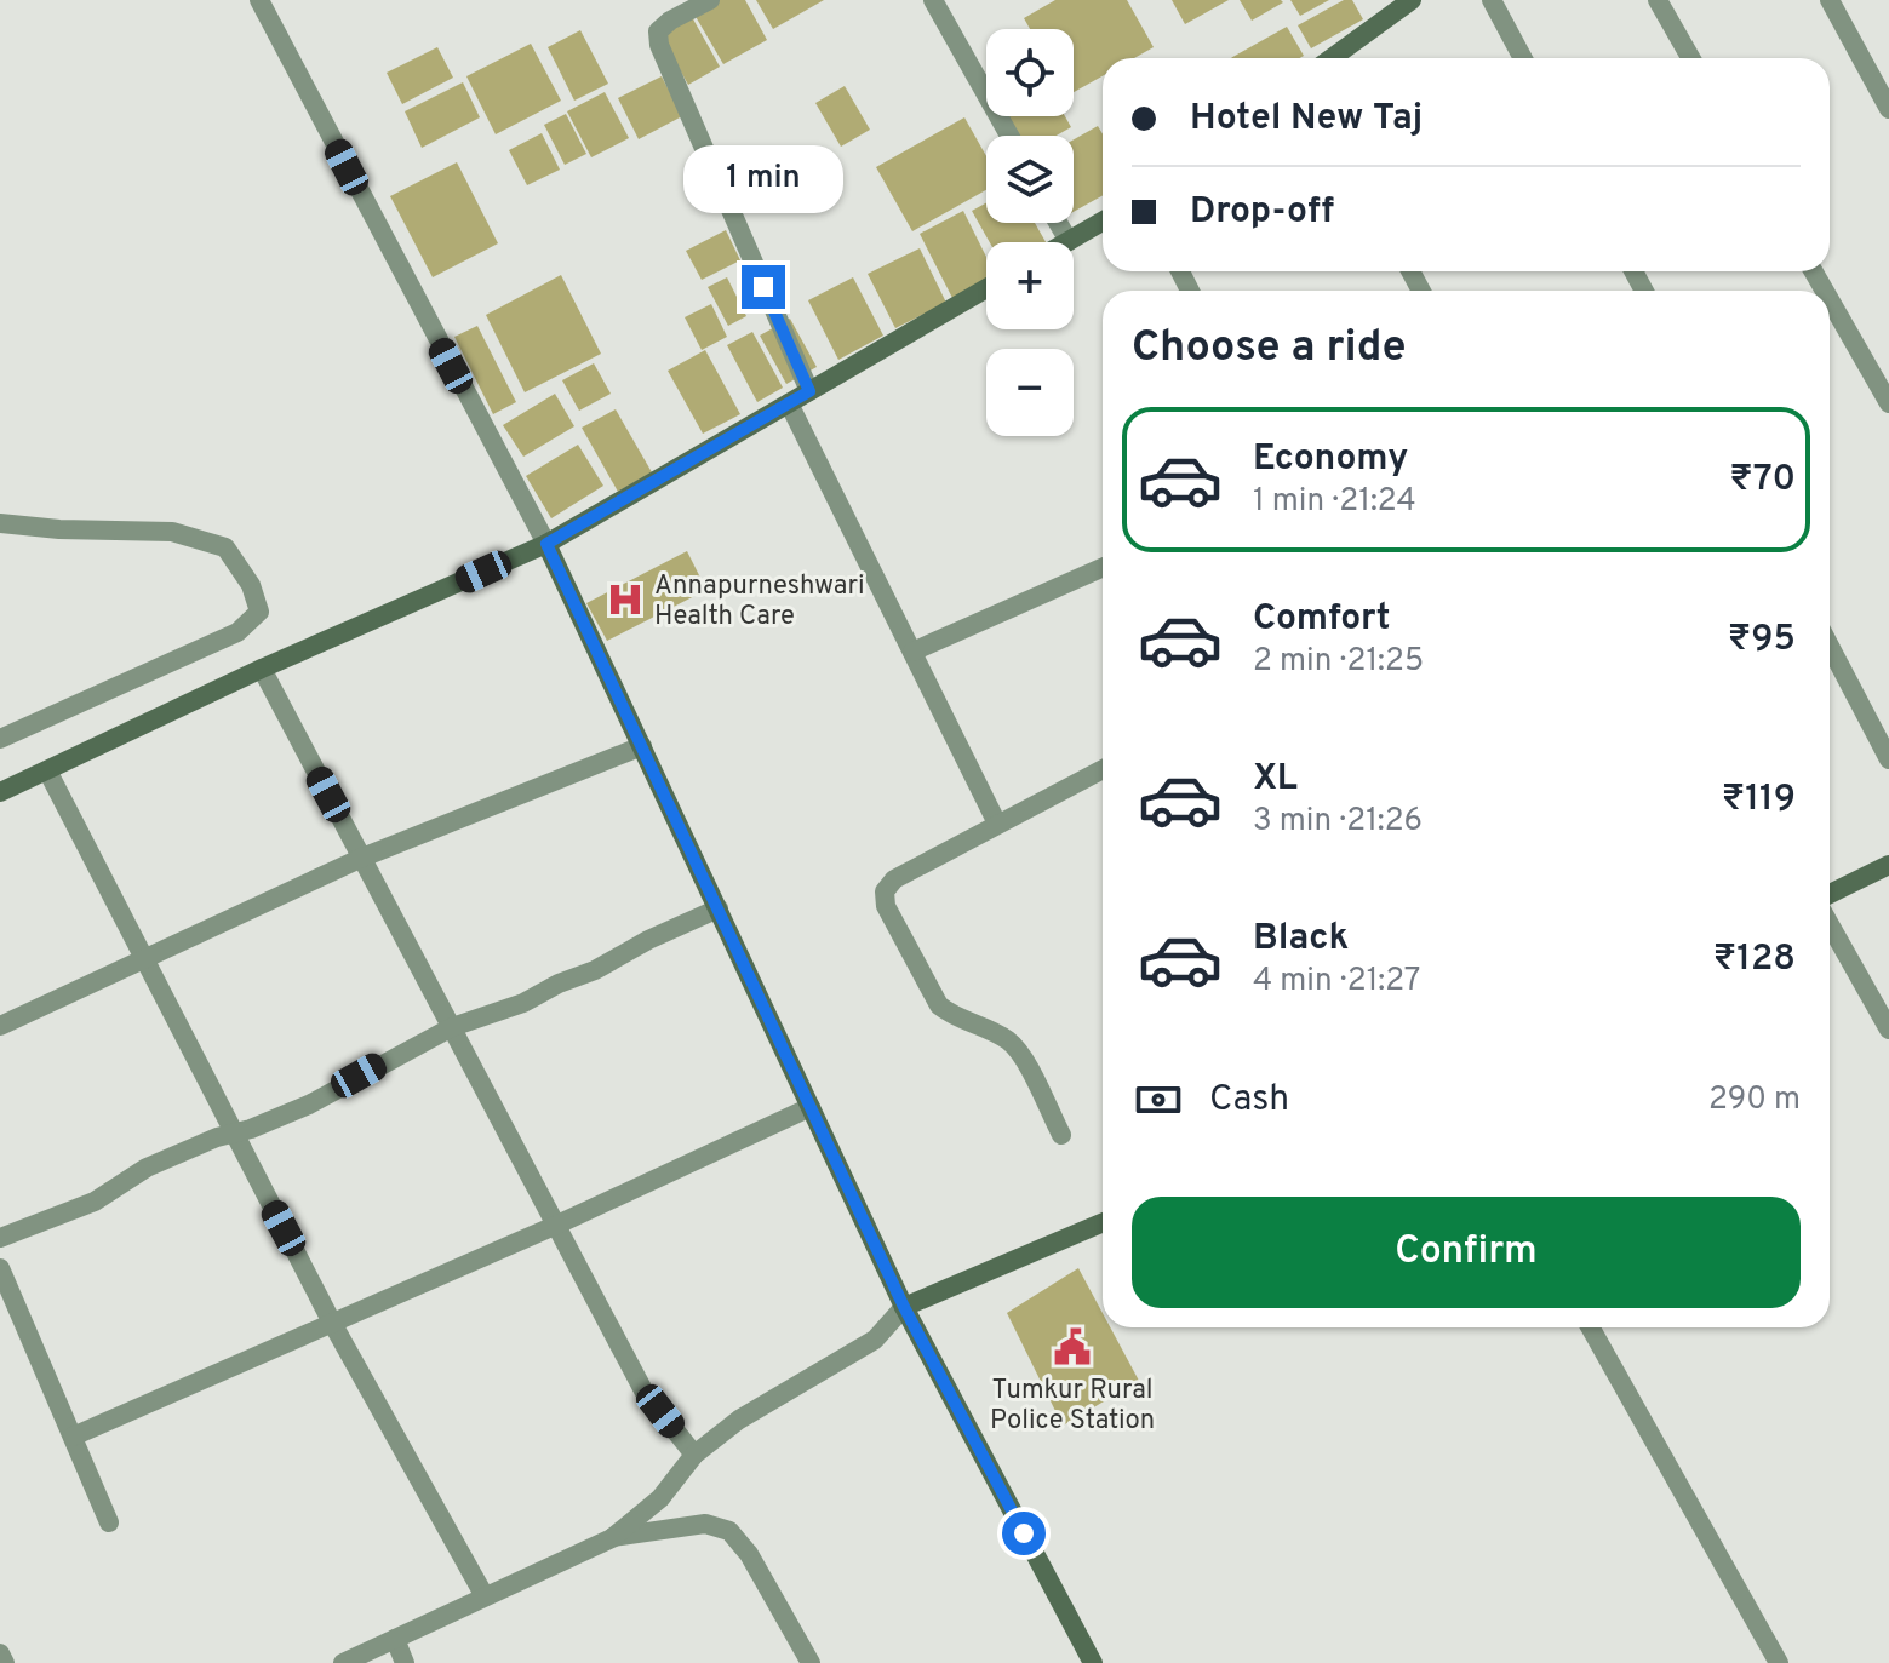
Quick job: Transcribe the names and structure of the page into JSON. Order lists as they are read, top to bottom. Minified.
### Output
{"places":{"hospital":["Annapurneshwari Health Care"],"public building":["Tumkur Rural Police Station"]},"page":{"map_buttons":["+","−"],"banner":["Hotel New Taj","Drop-off"],"bubble":"1 min","heading":"Choose a ride","list":[{"name":"Economy","note":"1 min · 21:24","value":"₹70"},{"name":"Comfort","note":"2 min · 21:25","value":"₹95"},{"name":"XL","note":"3 min · 21:26","value":"₹119"},{"name":"Black","note":"4 min · 21:27","value":"₹128"}],"pay":["Cash","290 m"],"buttons":"Confirm"}}
